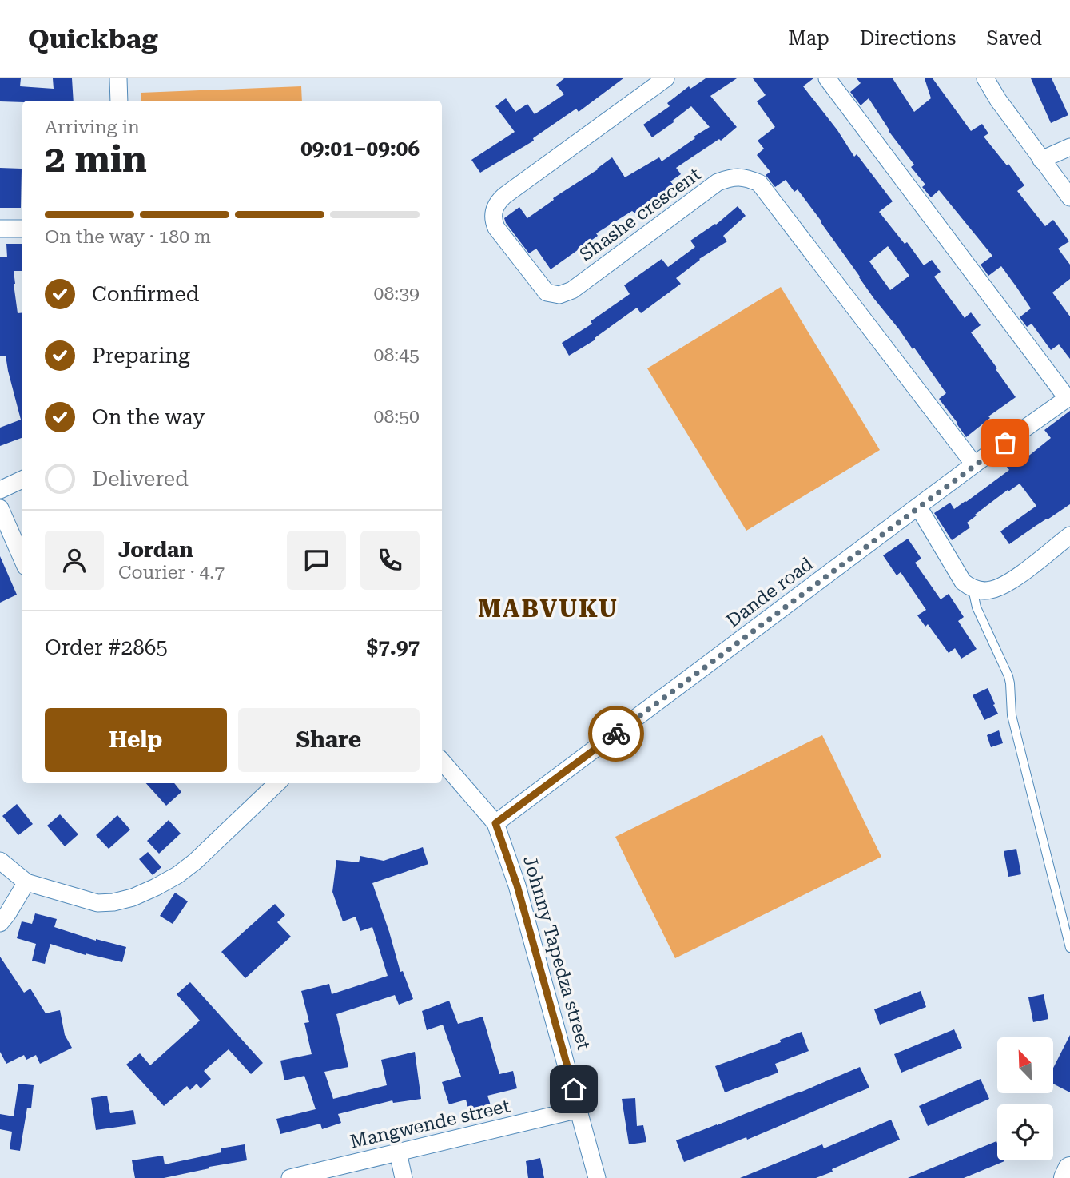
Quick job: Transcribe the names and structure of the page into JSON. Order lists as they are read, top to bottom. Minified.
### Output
{"streets":{"street":["Shashe crescent","Dande road","Johnny Tapedza street","Mangwende street"]},"crossings":[["Shashe crescent","Dande road"],["Dande road","Johnny Tapedza street"],["Johnny Tapedza street","Mangwende street"]],"districts":["MABVUKU"],"north":"top left","page":{"header":"Quickbag","nav":["Map","Directions","Saved"],"heading":["2 min","Arriving in","09:01–09:06"],"panel":["Jordan","Courier · 4.7","Order #2865","$7.97"],"bar":"On the way · 180 m","list":[["Confirmed","08:39"],["Preparing","08:45"],["On the way","08:50"],"Delivered"],"buttons":["Help","Share"]}}
